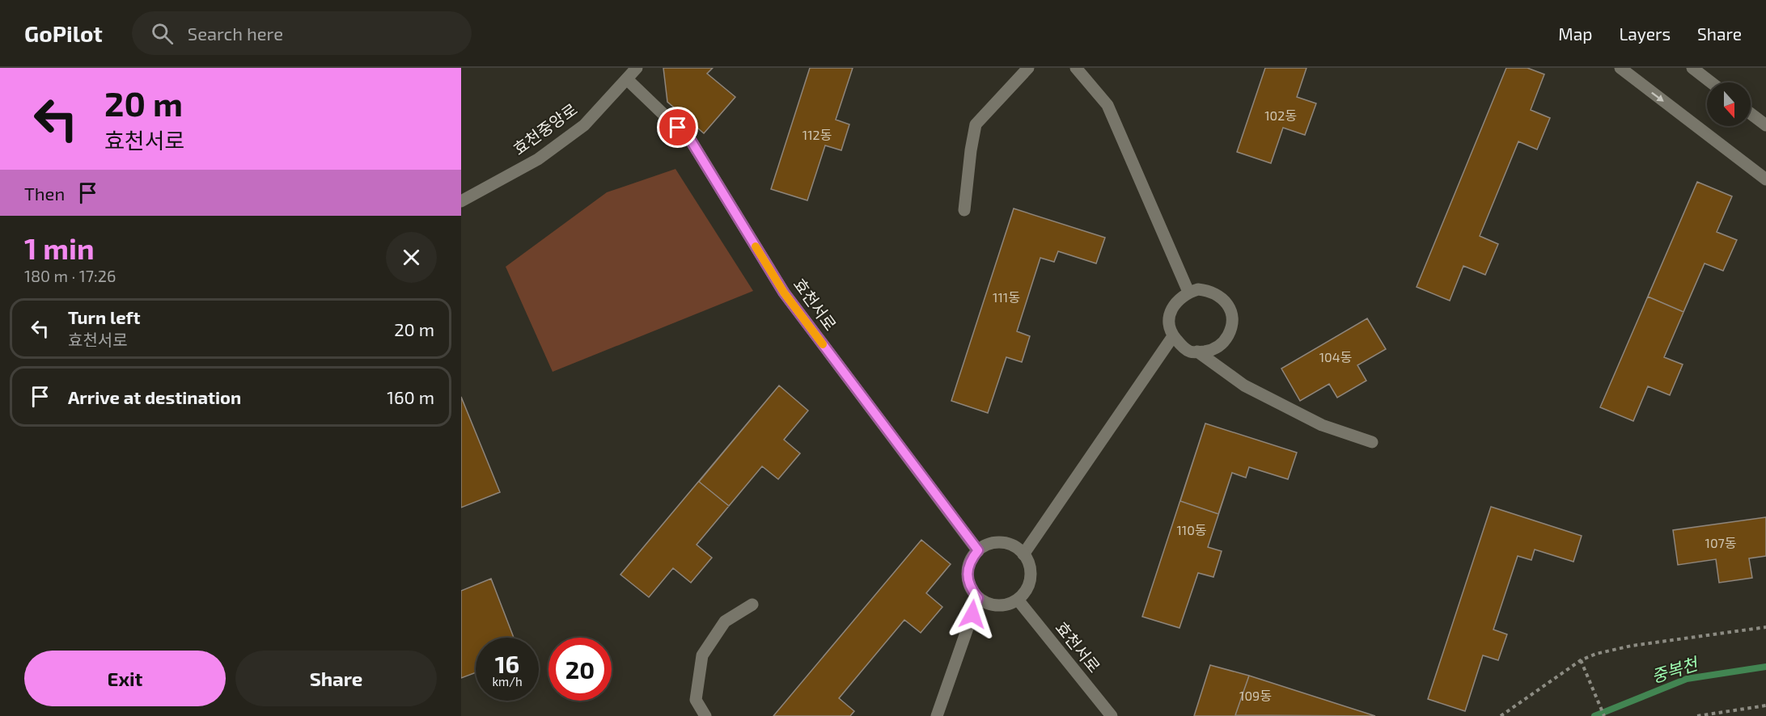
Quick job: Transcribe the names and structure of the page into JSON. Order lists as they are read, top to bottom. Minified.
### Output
{"streets":{"street":["효천중앙로","효천서로"]},"crossings":[["효천중앙로","효천서로"]],"water":["중복천"],"house_numbers":["102동","112동","111동","104동","110동","107동","109동"],"north":"bottom","page":{"header":"GoPilot","search":"Search here","nav":["Map","Layers","Share"],"turn":["20 m","효천서로"],"then":"Then","heading":["1 min","180 m · 17:26"],"list":[{"name":"Turn left","note":"효천서로","value":"20 m"},{"name":"Arrive at destination","value":"160 m"}],"speed":"16 km/h","limit":"20","buttons":["Exit","Share"]}}
